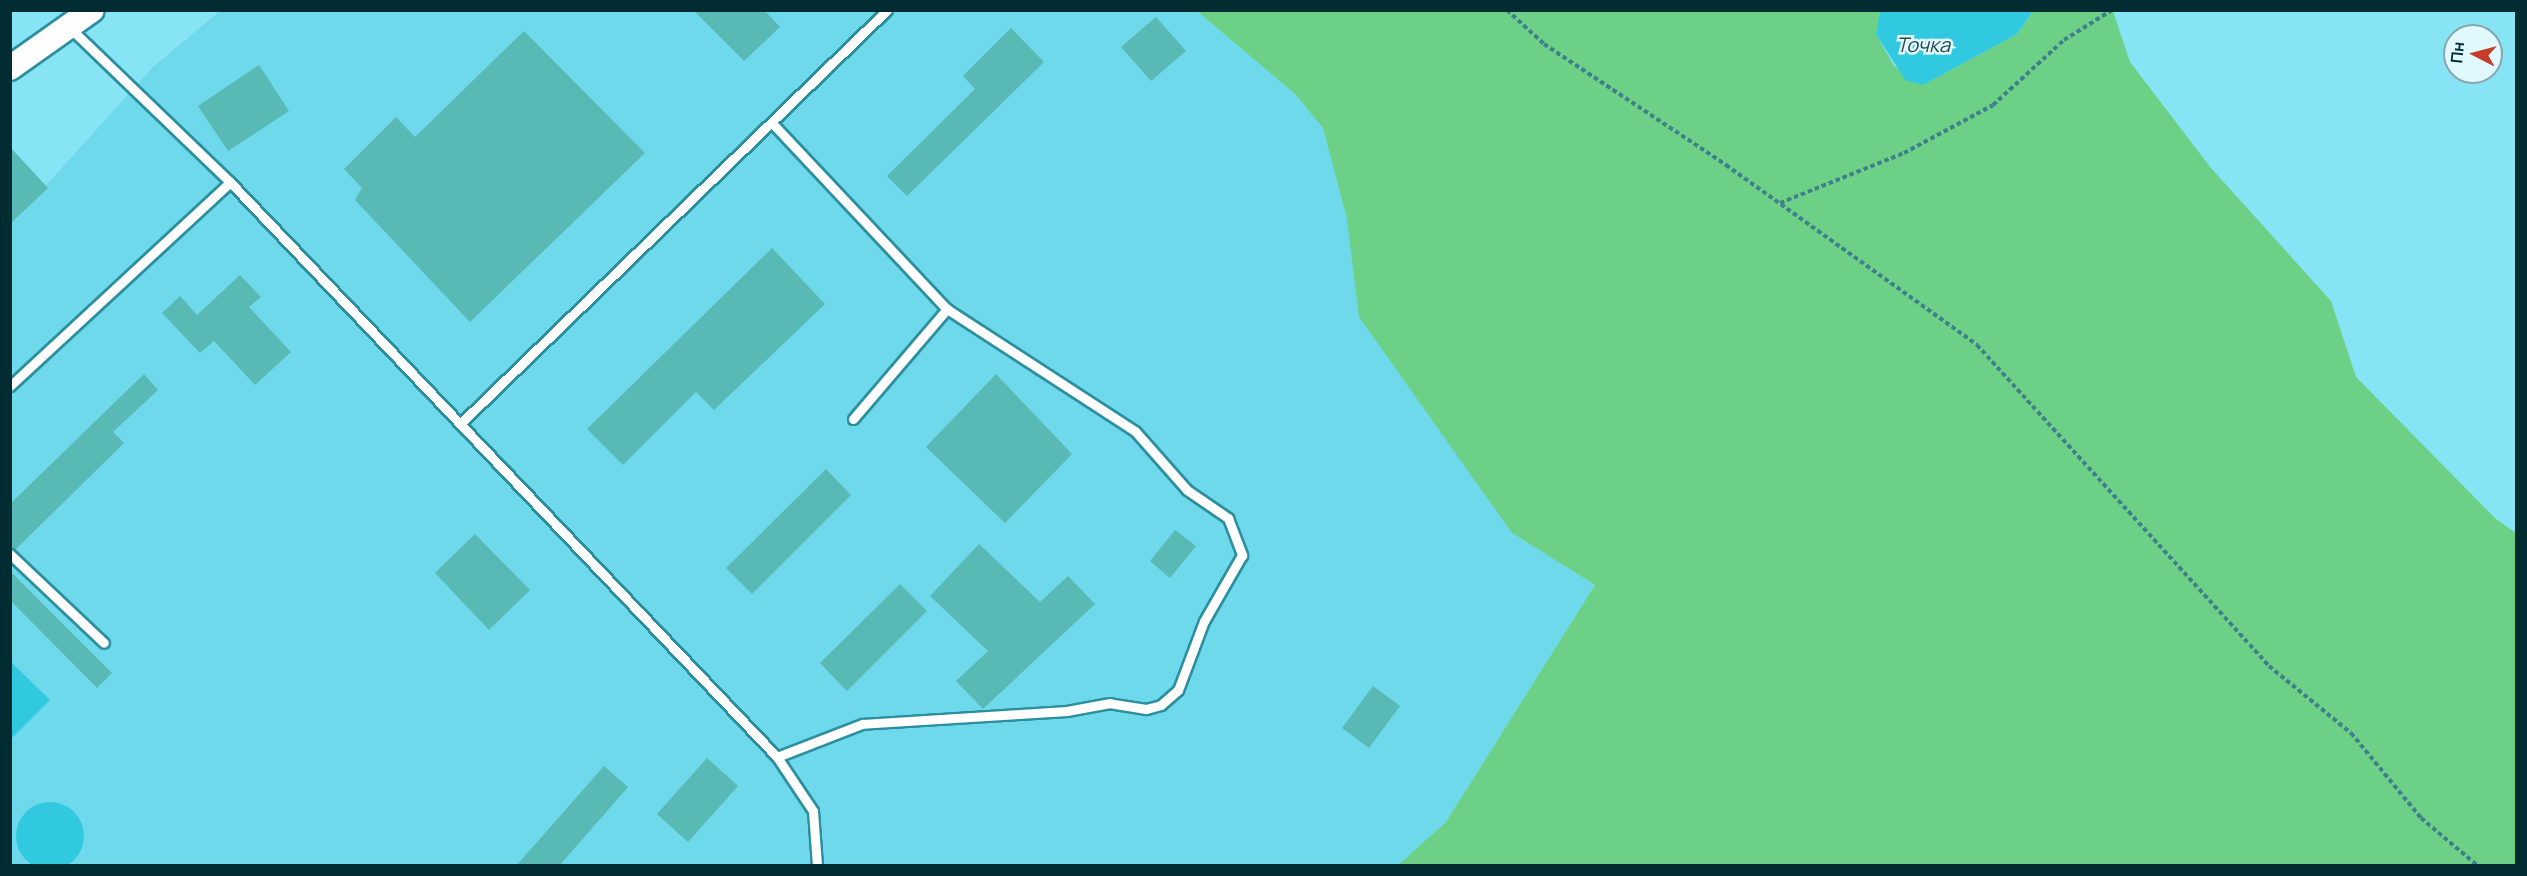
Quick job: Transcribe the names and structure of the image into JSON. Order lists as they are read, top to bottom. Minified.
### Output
{"water":["Точка"],"north":"left"}
